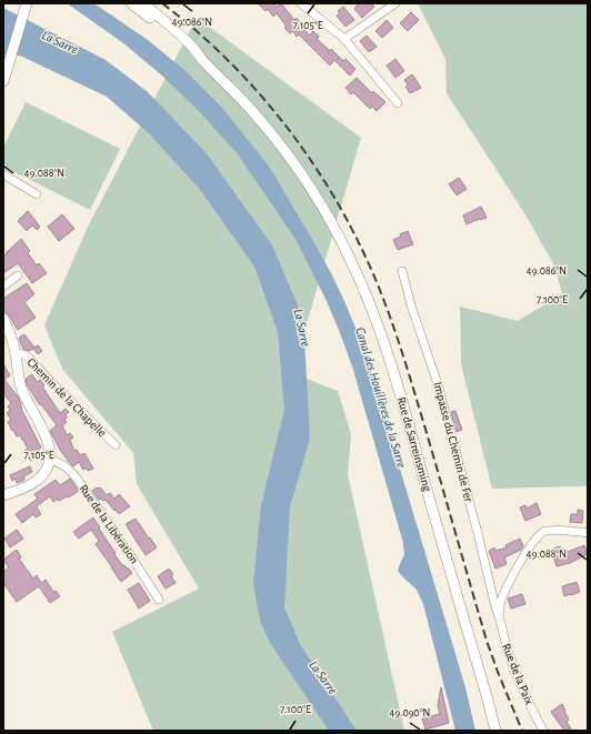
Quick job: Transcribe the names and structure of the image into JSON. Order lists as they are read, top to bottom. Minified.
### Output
{"streets":{"street":["Chemin de la Chapelle","Impasse du Chemin de Fer","Rue de Sarreinsming","Rue de la Libération","Rue de la Paix"]},"crossings":[["Impasse du Chemin de Fer","Rue de la Paix"]],"water":["La Sarre","Canal des Houillères de la Sarre"],"coordinates":["49.086°N","7.105°E","49.088°N","7.100°E","49.090°N"]}
